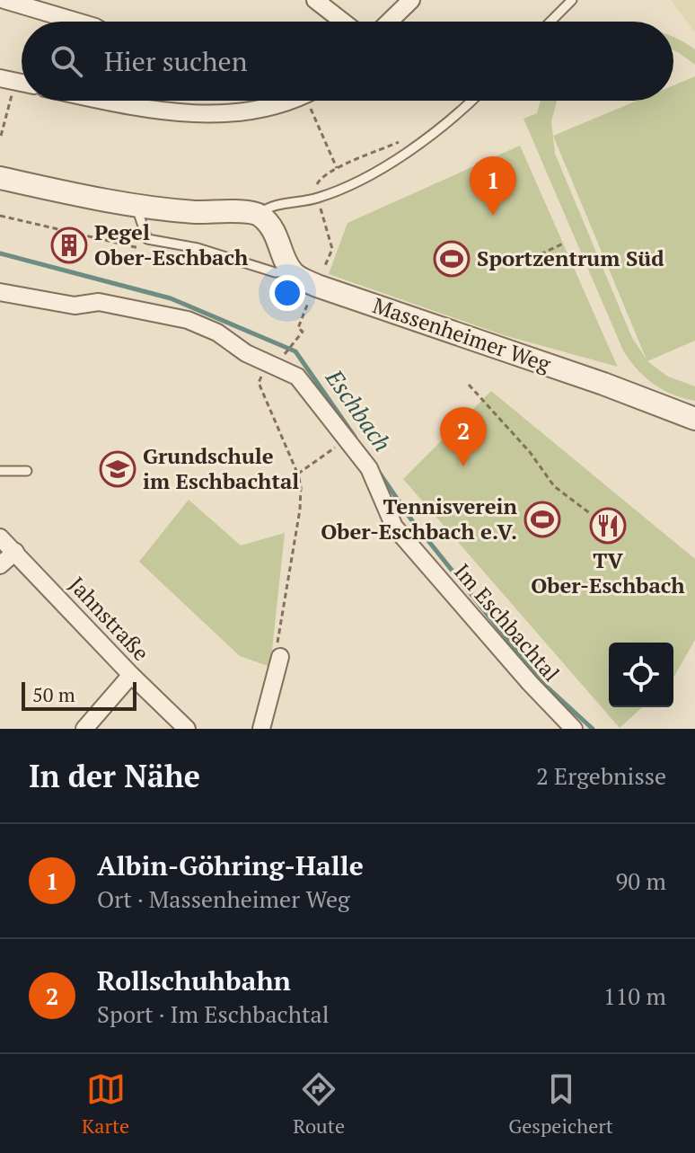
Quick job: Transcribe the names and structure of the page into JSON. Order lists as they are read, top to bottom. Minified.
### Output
{"streets":{"street":["Massenheimer Weg","Jahnstraße","Im Eschbachtal"]},"water":["Eschbach"],"places":{"building":["Pegel Ober-Eschbach"],"sports":["Sportzentrum Süd","Tennisverein Ober-Eschbach e.V."],"school or university":["Grundschule im Eschbachtal"],"restaurant":["TV Ober-Eschbach"]},"scale_bar":"50 m","page":{"search":"Hier suchen","pins":["1","2"],"scale":"50 m","heading":["In der Nähe","2 Ergebnisse"],"list":[{"mark":"1","name":"Albin-Göhring-Halle","note":"Ort · Massenheimer Weg","value":"90 m"},{"mark":"2","name":"Rollschuhbahn","note":"Sport · Im Eschbachtal","value":"110 m"}],"nav":["Karte","Route","Gespeichert"]}}
